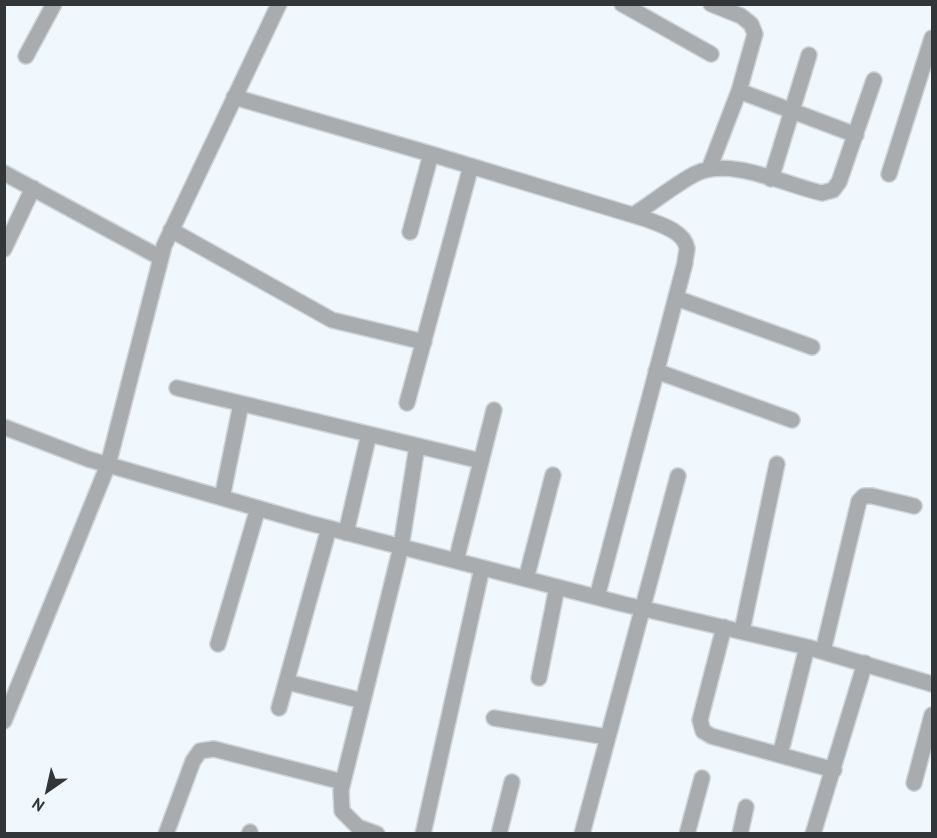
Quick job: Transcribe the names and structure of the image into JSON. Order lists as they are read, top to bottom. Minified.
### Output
{"north":"bottom left"}
